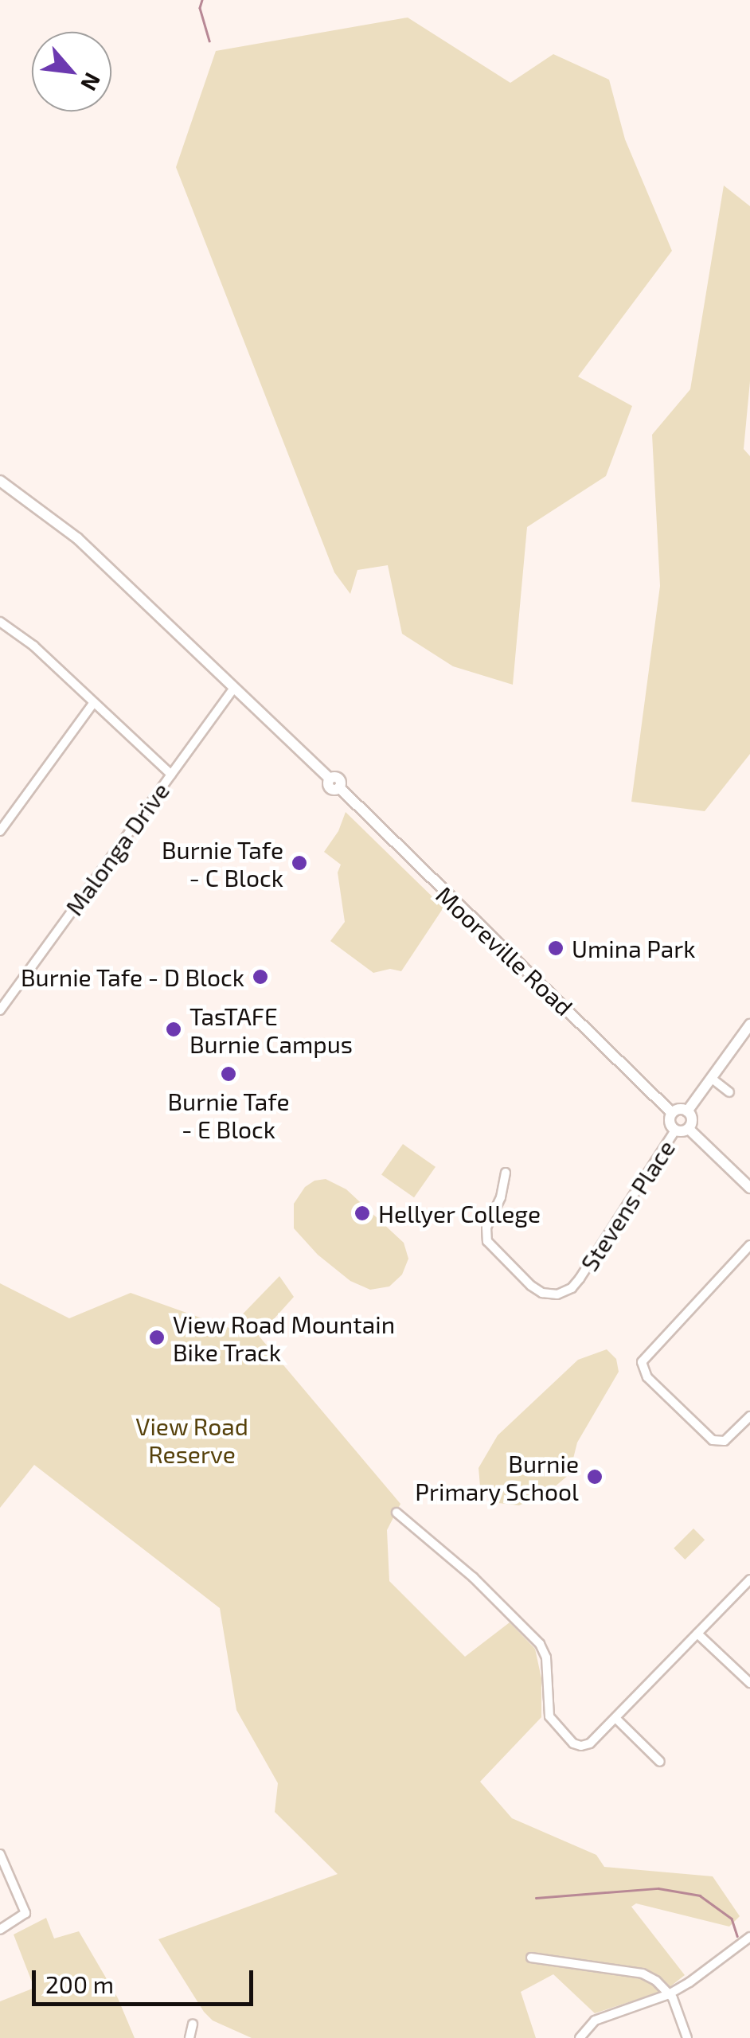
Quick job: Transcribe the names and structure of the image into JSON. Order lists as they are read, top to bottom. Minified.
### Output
{"streets":{"main road":["Mooreville Road"],"street":["Malonga Drive","Stevens Place"]},"crossings":[["Malonga Drive","Mooreville Road"],["Mooreville Road","Stevens Place"]],"parks":["View Road Reserve"],"places":["Burnie Tafe - C Block","Umina Park","Burnie Tafe - D Block","TasTAFE Burnie Campus","Burnie Tafe - E Block","Hellyer College","View Road Mountain Bike Track","Burnie Primary School"],"scale_bar":"200 m","north":"bottom right"}
